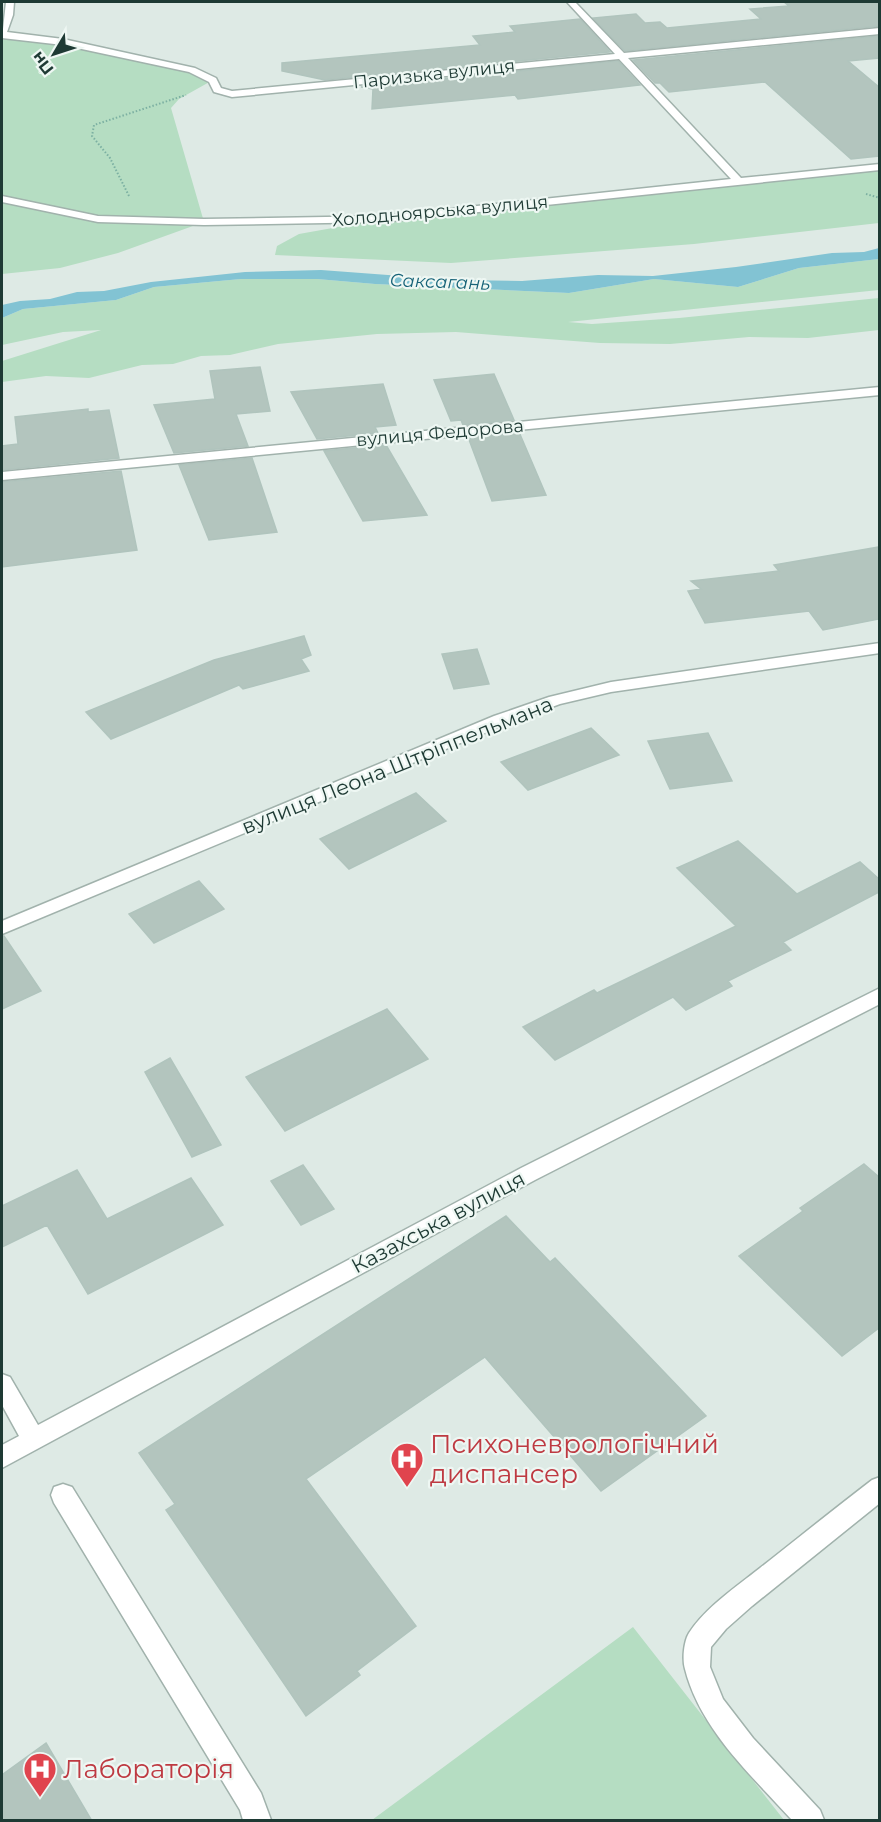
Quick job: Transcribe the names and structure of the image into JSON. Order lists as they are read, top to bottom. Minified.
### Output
{"streets":{"street":["Паризька вулиця","Холодноярська вулиця","вулиця Федорова","вулиця Леона Штріппельмана","Казахська вулиця"]},"water":["Саксагань"],"places":{"hospital":["Психоневрологічний диспансер","Лабораторія"]},"north":"bottom left"}
